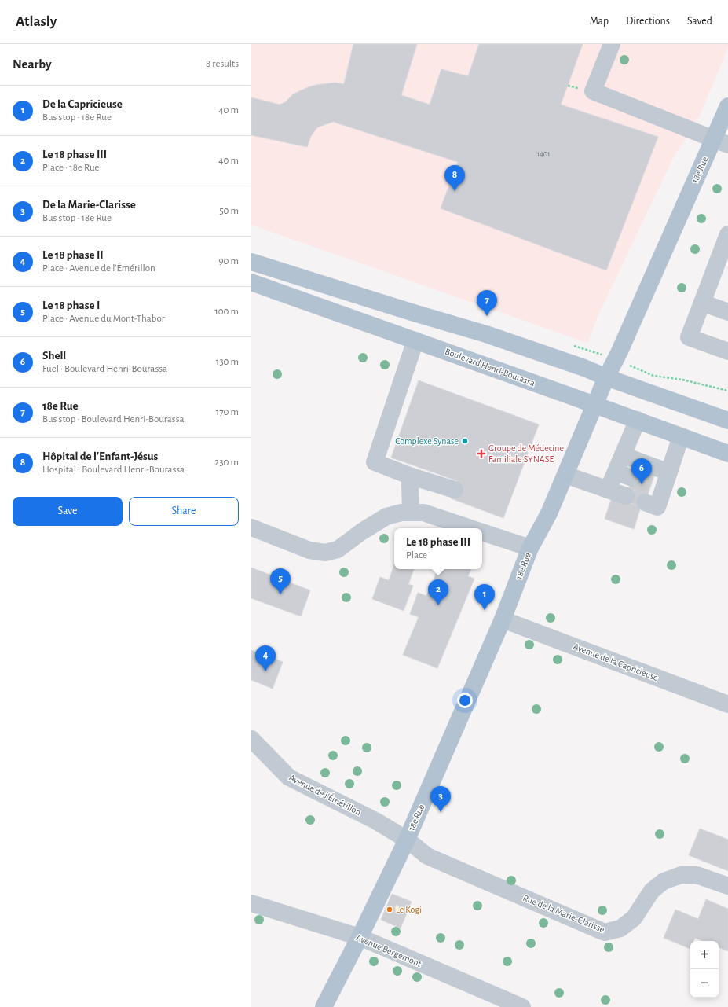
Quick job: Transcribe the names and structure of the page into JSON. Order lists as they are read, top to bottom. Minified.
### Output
{"streets":{"main road":["18e Rue","Boulevard Henri-Bourassa"],"street":["Avenue de la Capricieuse","Avenue de l'Émérillon","Rue de la Marie-Clarisse","Avenue Bergemont"]},"crossings":[["18e Rue","Boulevard Henri-Bourassa"],["18e Rue","Avenue de la Capricieuse"],["18e Rue","Avenue de l'Émérillon"],["18e Rue","Rue de la Marie-Clarisse"],["18e Rue","Avenue Bergemont"],["Avenue de l'Émérillon","Rue de la Marie-Clarisse"]],"places":{"other":["Complexe Synase","Le Kogi"],"health":["Groupe de Médecine Familiale SYNASE"]},"house_numbers":["1401"],"page":{"header":"Atlasly","nav":["Map","Directions","Saved"],"heading":["Nearby","8 results"],"list":[{"mark":"1","name":"De la Capricieuse","note":"Bus stop · 18e Rue","value":"40 m"},{"mark":"2","name":"Le 18 phase III","note":"Place · 18e Rue","value":"40 m"},{"mark":"3","name":"De la Marie-Clarisse","note":"Bus stop · 18e Rue","value":"50 m"},{"mark":"4","name":"Le 18 phase II","note":"Place · Avenue de l'Émérillon","value":"90 m"},{"mark":"5","name":"Le 18 phase I","note":"Place · Avenue du Mont-Thabor","value":"100 m"},{"mark":"6","name":"Shell","note":"Fuel · Boulevard Henri-Bourassa","value":"130 m"},{"mark":"7","name":"18e Rue","note":"Bus stop · Boulevard Henri-Bourassa","value":"170 m"},{"mark":"8","name":"Hôpital de l'Enfant-Jésus","note":"Hospital · Boulevard Henri-Bourassa","value":"230 m"}],"pins":["8","7","6","5","2","1","4","3"],"buttons":["Save","Share"],"popup":["Le 18 phase III","Place"],"map_buttons":["+","−"]}}
